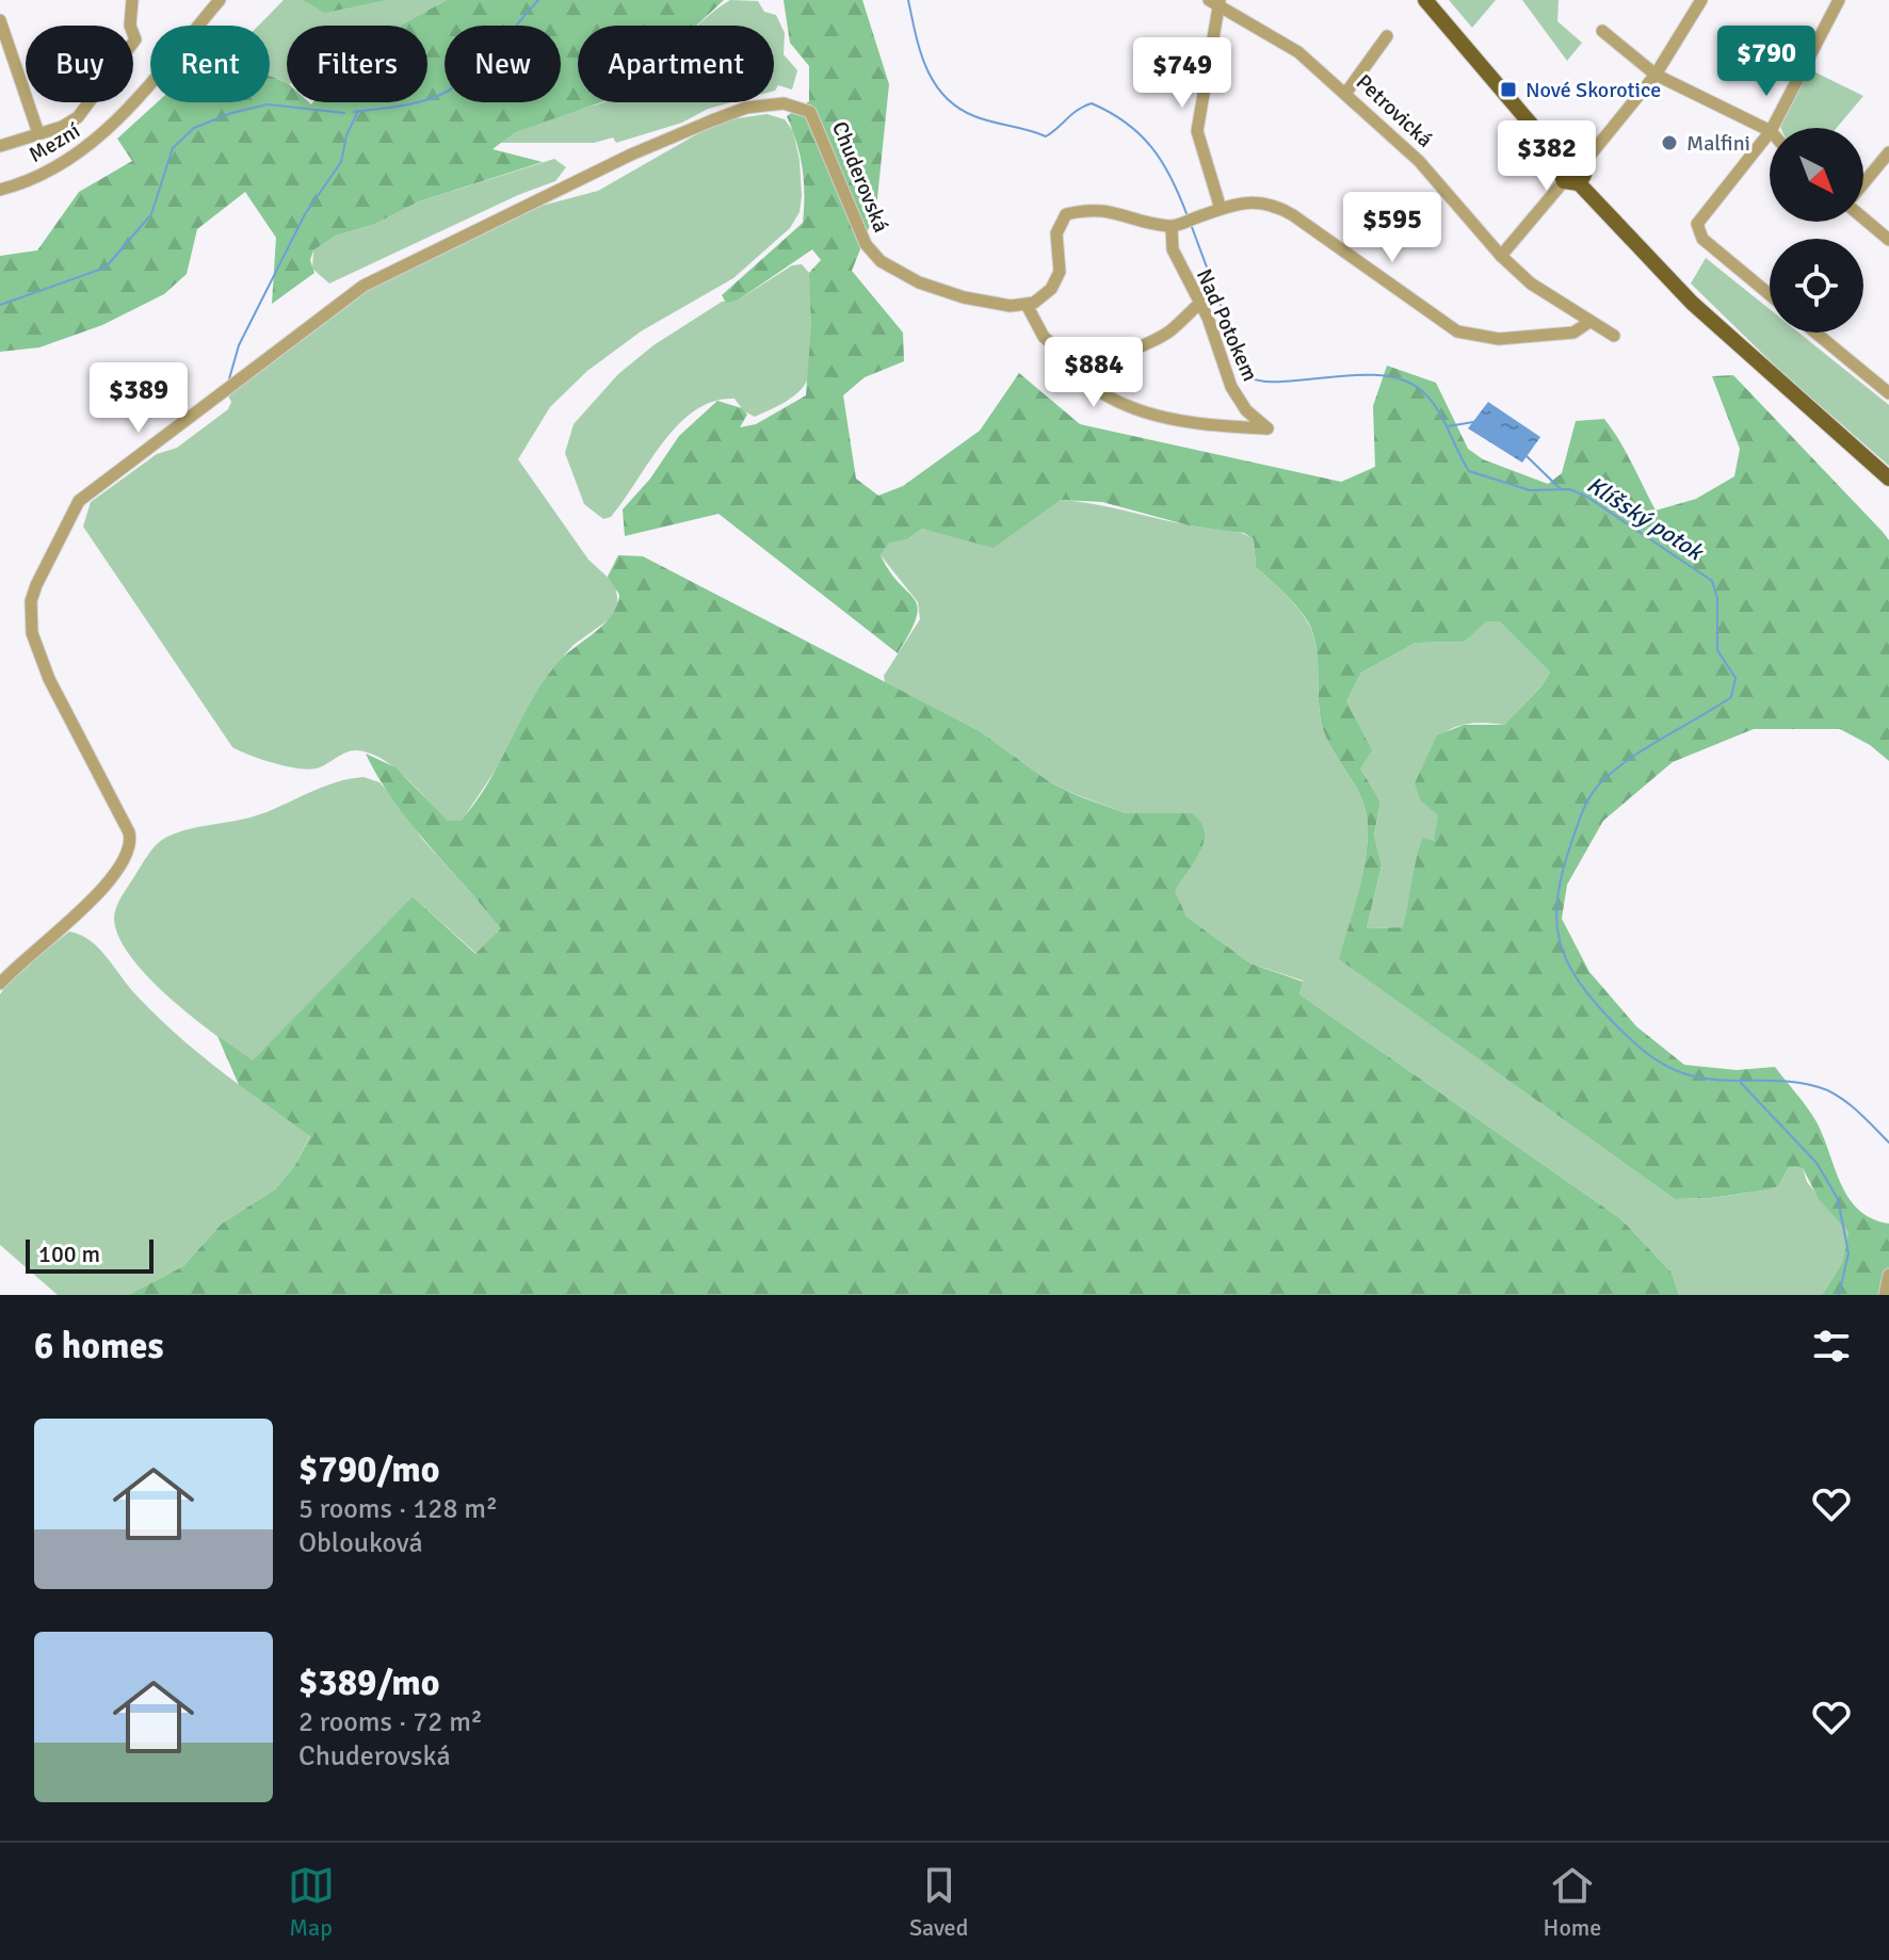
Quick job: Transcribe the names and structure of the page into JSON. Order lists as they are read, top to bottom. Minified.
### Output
{"streets":{"street":["Petrovická","Mezní","Chuderovská","Nad Potokem"]},"water":["Klíšský potok"],"places":{"transit":["Nové Skorotice"],"other":["Malfini"]},"scale_bar":"100 m","north":"bottom right","page":{"price":["$790","$749","$382","$595","$884","$389"],"chip":["Buy","Rent","Filters","New","Apartment"],"scale":"100 m","heading":"6 homes","list":[{"name":"$790/mo","note":"5 rooms · 128 m² · Oblouková"},{"name":"$389/mo","note":"2 rooms · 72 m² · Chuderovská"}],"tabs":["Map","Saved","Home"]}}
